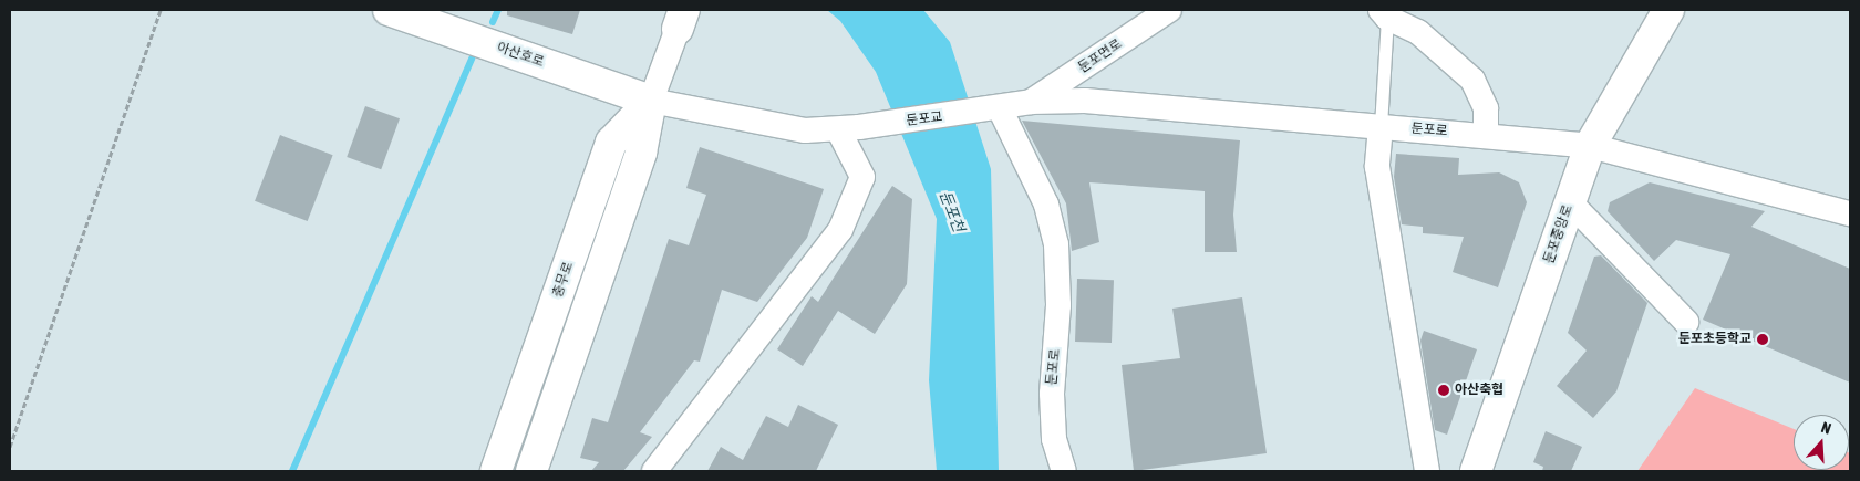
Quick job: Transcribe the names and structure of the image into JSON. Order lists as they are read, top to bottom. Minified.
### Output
{"streets":{"street":["아산호로","둔포면로","둔포교","둔포로","둔포중앙로","충무로"]},"crossings":[["아산호로","둔포교"],["아산호로","충무로"],["둔포면로","둔포로"],["둔포교","둔포로"],["둔포교","충무로"],["둔포로","둔포중앙로"]],"water":["둔포천"],"places":["둔포초등학교","아산축협"],"north":"top"}
